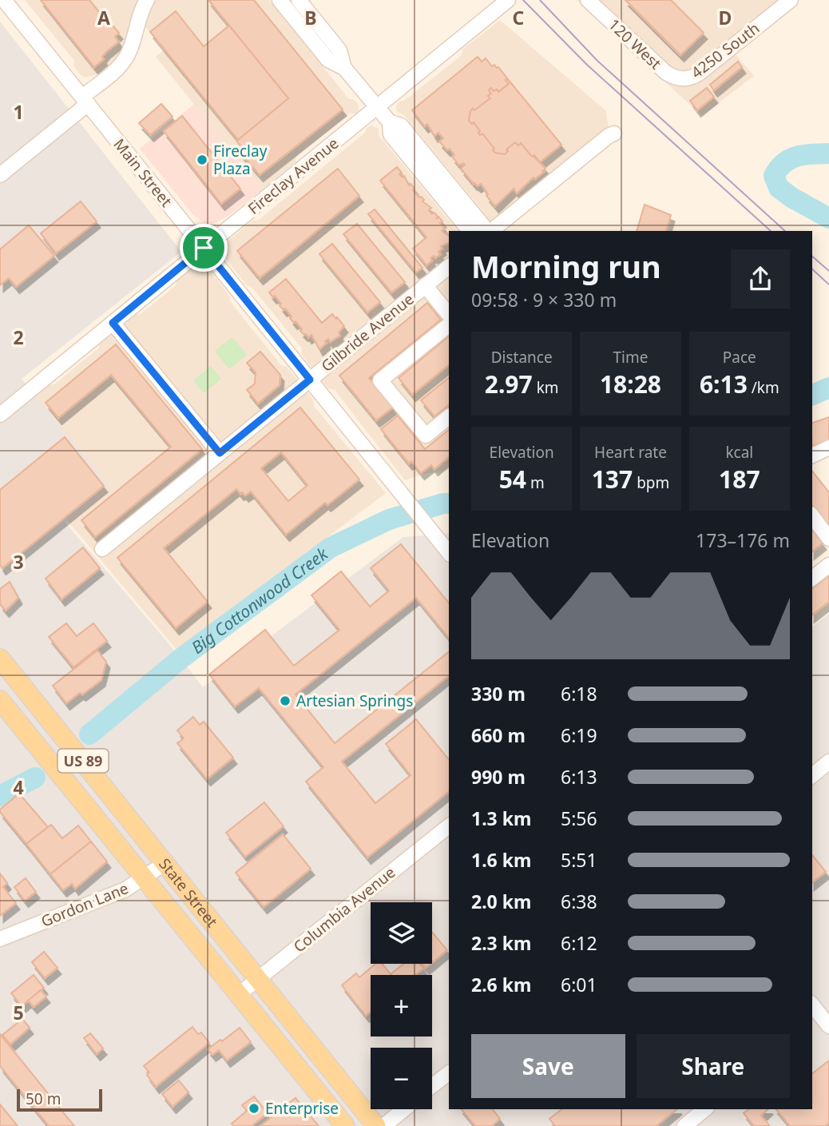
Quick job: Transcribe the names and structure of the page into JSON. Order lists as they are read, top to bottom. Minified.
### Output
{"streets":{"main road":["US 89","State Street"],"street":["120 West","4250 South","Main Street","Fireclay Avenue","Gilbride Avenue","Gordon Lane","Columbia Avenue"]},"crossings":[["120 West","4250 South"],["Main Street","Fireclay Avenue"],["Main Street","Gilbride Avenue"],["State Street","Gordon Lane"],["State Street","Columbia Avenue"]],"water":["Big Cottonwood Creek"],"places":["Fireclay Plaza","Artesian Springs","Enterprise"],"scale_bar":"50 m","page":{"heading":["Morning run","09:58 · 9 × 330 m"],"stats":[["Distance","2.97 km"],["Time","18:28"],["Pace","6:13 /km"],["Elevation","54 m"],["Heart rate","137 bpm"],["kcal","187"]],"chart":["Elevation","173–176 m"],"list":[{"name":"330 m","note":"6:18"},{"name":"660 m","note":"6:19"},{"name":"990 m","note":"6:13"},{"name":"1.3 km","note":"5:56"},{"name":"1.6 km","note":"5:51"},{"name":"2.0 km","note":"6:38"},{"name":"2.3 km","note":"6:12"},{"name":"2.6 km","note":"6:01"}],"map_buttons":["+","−"],"buttons":["Save","Share"],"scale":"50 m"},"grid":{"columns":["A","B","C","D"],"rows":["1","2","3","4","5"]}}
